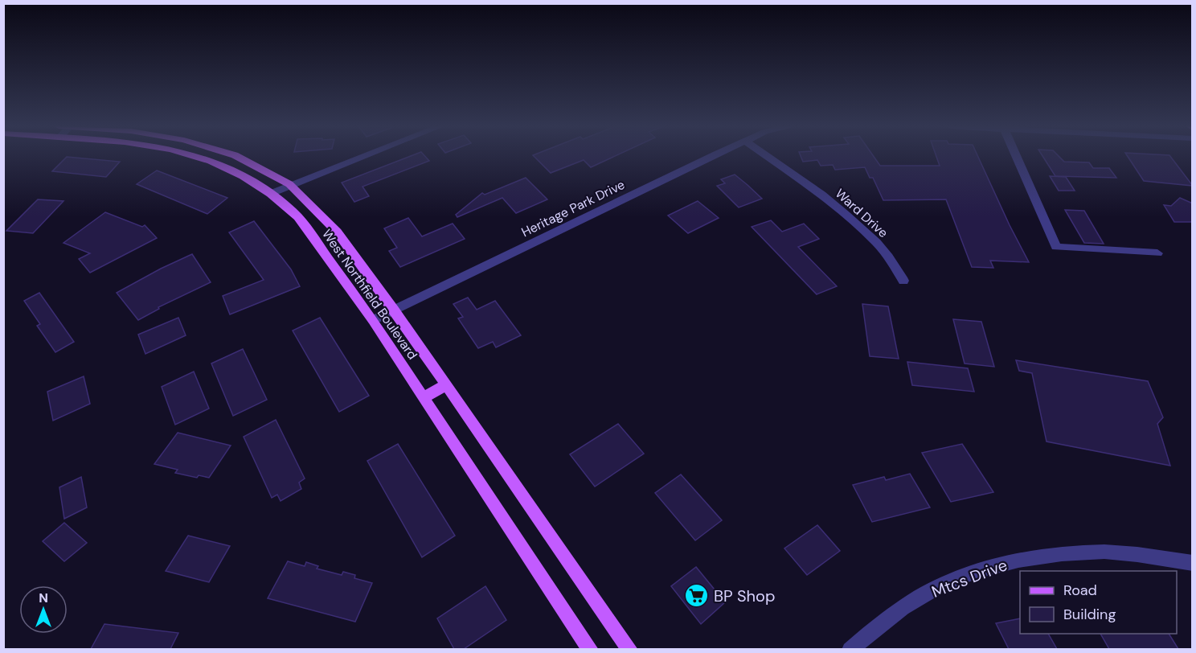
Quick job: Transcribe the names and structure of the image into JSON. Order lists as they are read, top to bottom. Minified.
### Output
{"streets":{"main road":["West Northfield Boulevard"],"street":["Heritage Park Drive","Ward Drive","Mtcs Drive"]},"crossings":[["Heritage Park Drive","West Northfield Boulevard"]],"places":{"supermarket":["BP Shop"]},"legend":["Road","Building"],"north":"top"}
